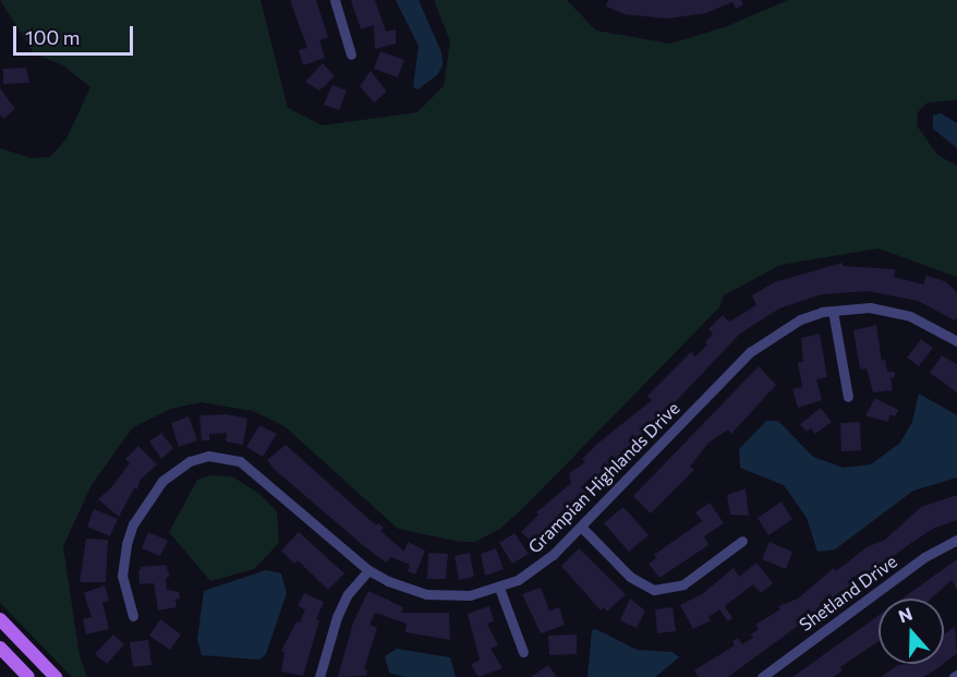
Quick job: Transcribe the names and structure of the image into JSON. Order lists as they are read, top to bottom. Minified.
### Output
{"streets":{"street":["Grampian Highlands Drive","Shetland Drive"]},"scale_bar":"100 m","north":"top"}
